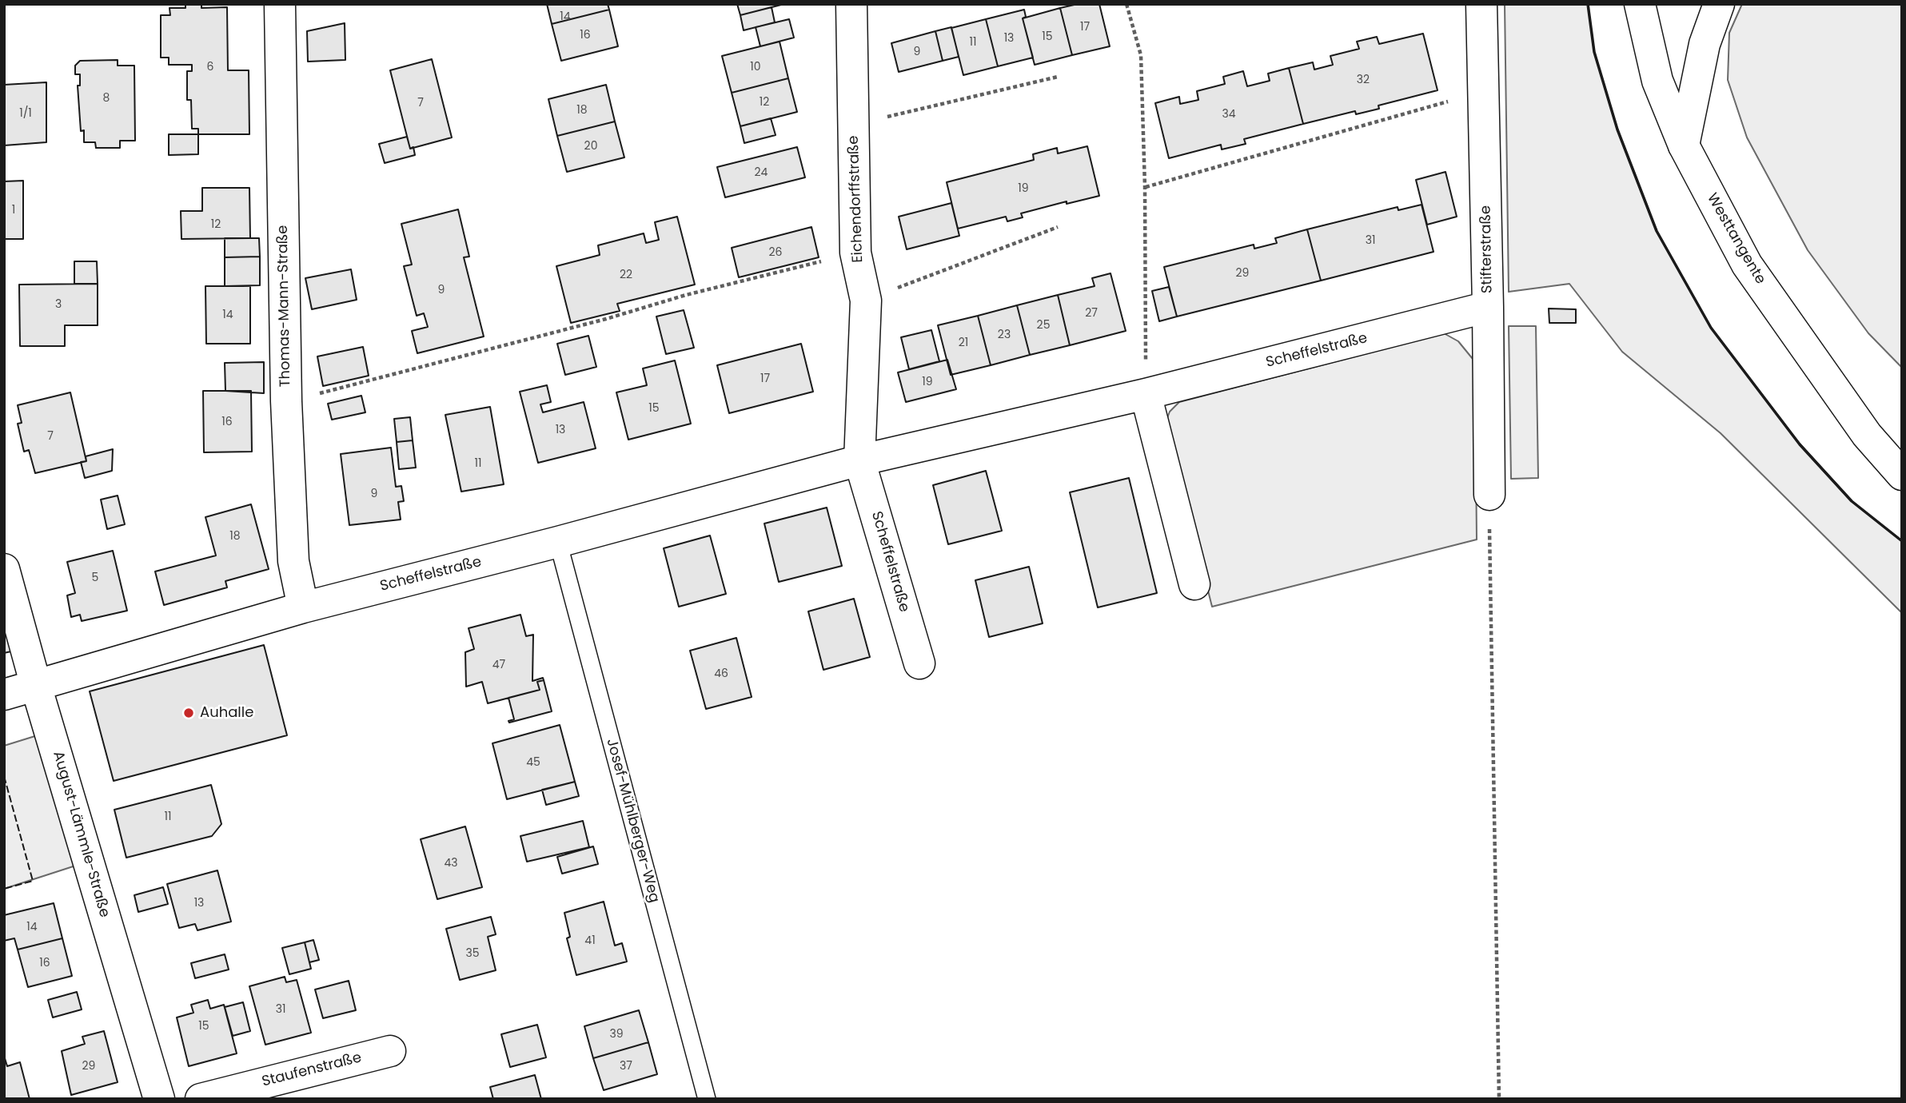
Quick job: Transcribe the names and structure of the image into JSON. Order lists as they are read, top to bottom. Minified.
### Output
{"streets":{"main road":["Eichendorffstraße","Westtangente","Stifterstraße","Thomas-Mann-Straße","Scheffelstraße","August-Lämmle-Straße","Staufenstraße"],"lane":["Josef-Mühlberger-Weg"]},"crossings":[["Eichendorffstraße","Scheffelstraße"],["Stifterstraße","Scheffelstraße"],["Thomas-Mann-Straße","Scheffelstraße"],["Scheffelstraße","Josef-Mühlberger-Weg"],["Scheffelstraße","August-Lämmle-Straße"]],"places":["Auhalle"],"house_numbers":["14","17","16","15","13","11","9","6","10","32","8","12","7","18","1/1","34","20","24","19","1","12","31","26","29","22","9","3","27","14","25","23","21","17","19","15","16","13","7","11","9","18","5","47","46","45","11","43","13","14","41","35","16","31","15","39","29","37"]}
